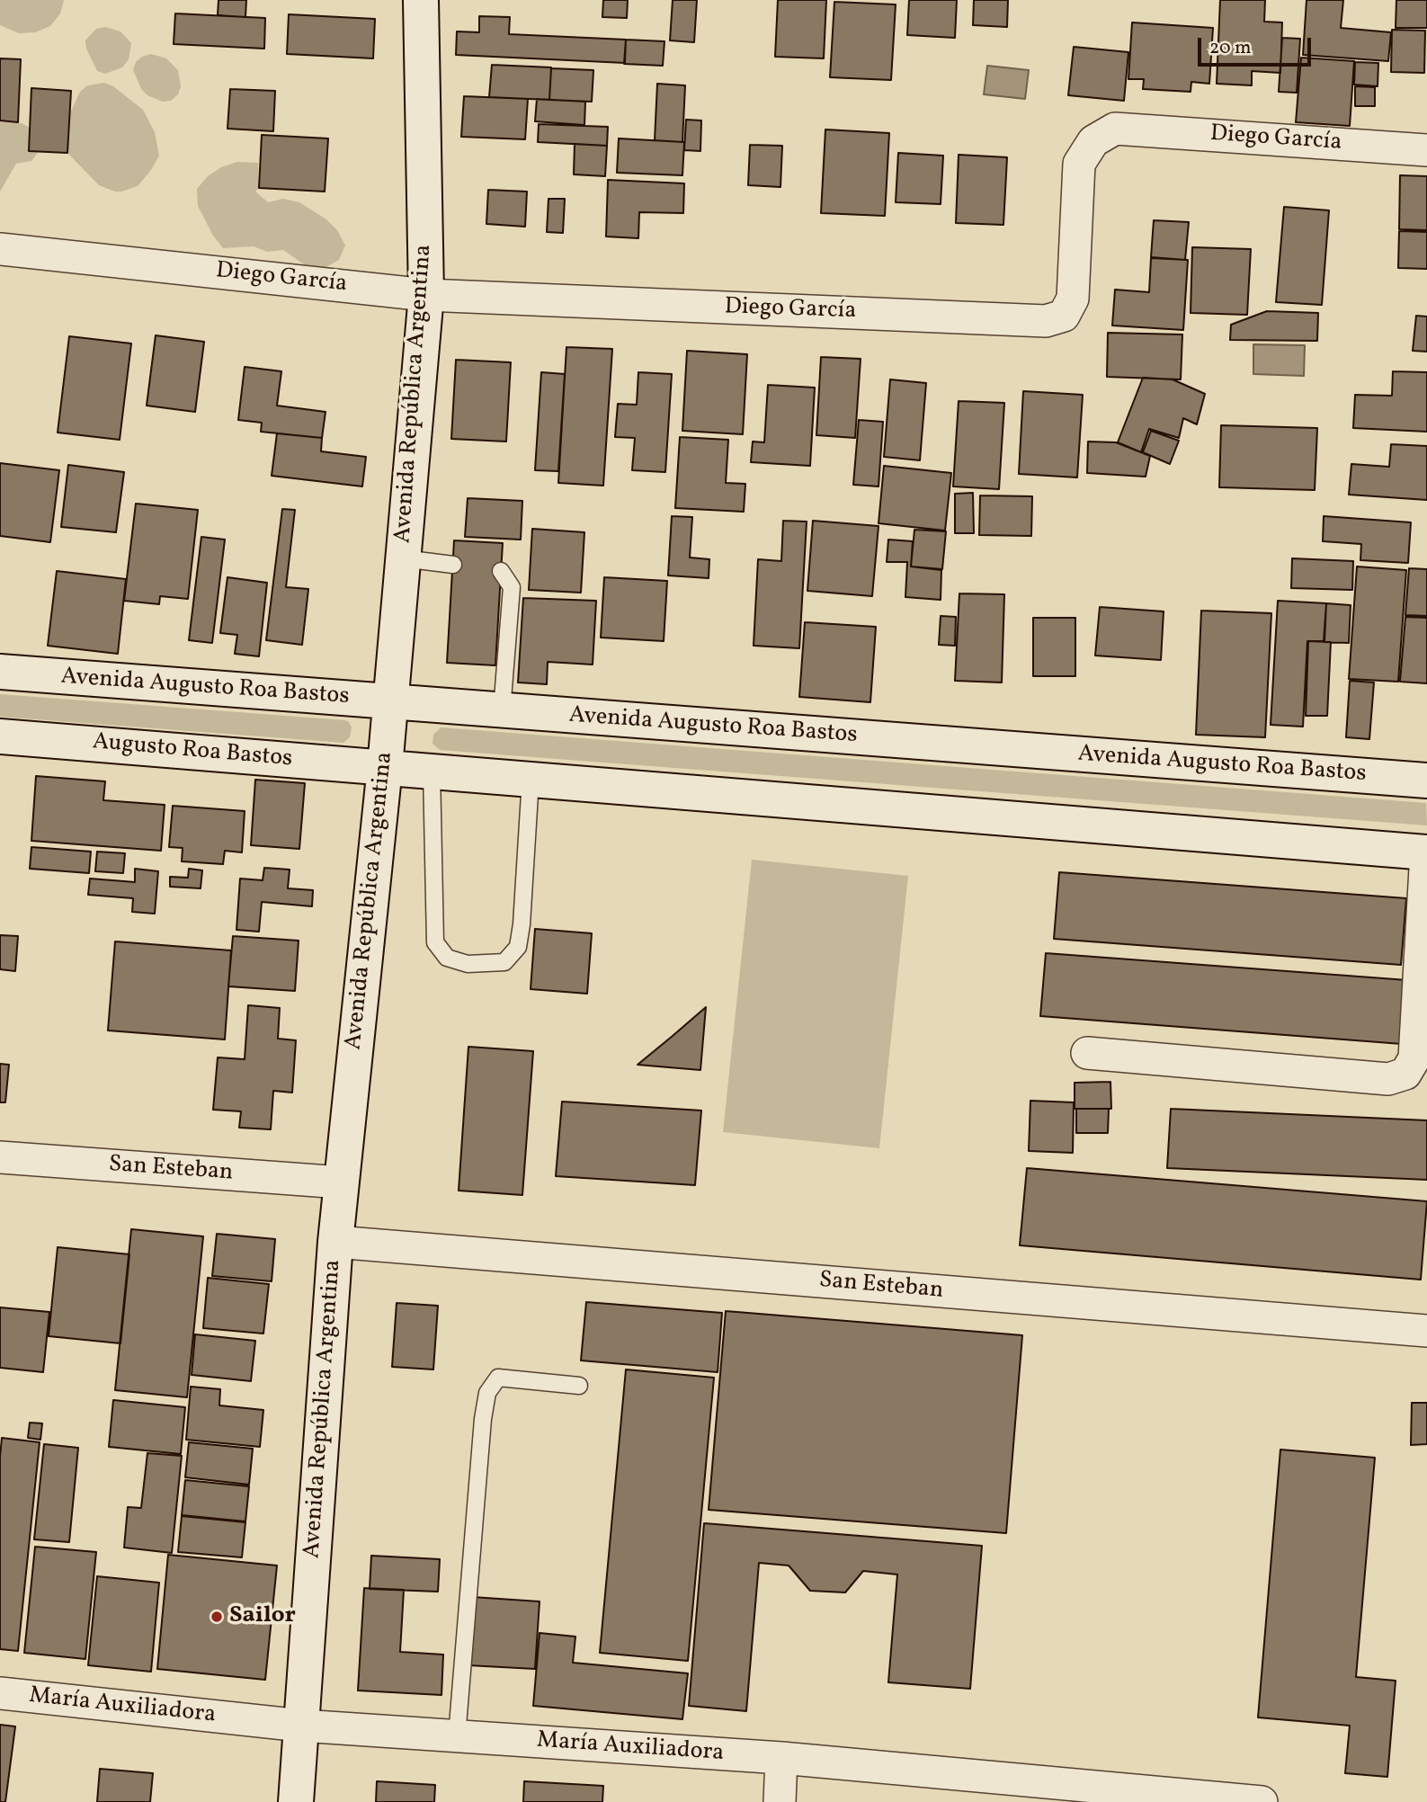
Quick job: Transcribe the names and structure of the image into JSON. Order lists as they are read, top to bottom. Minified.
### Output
{"streets":{"main road":["Avenida República Argentina","Avenida Augusto Roa Bastos","Augusto Roa Bastos"],"street":["Diego García","San Esteban","María Auxiliadora"]},"crossings":[["Diego García","Avenida República Argentina"],["Avenida República Argentina","Avenida Augusto Roa Bastos"],["Avenida República Argentina","Augusto Roa Bastos"],["Avenida República Argentina","San Esteban"],["Avenida República Argentina","María Auxiliadora"]],"places":["Sailor"],"scale_bar":"20 m"}
